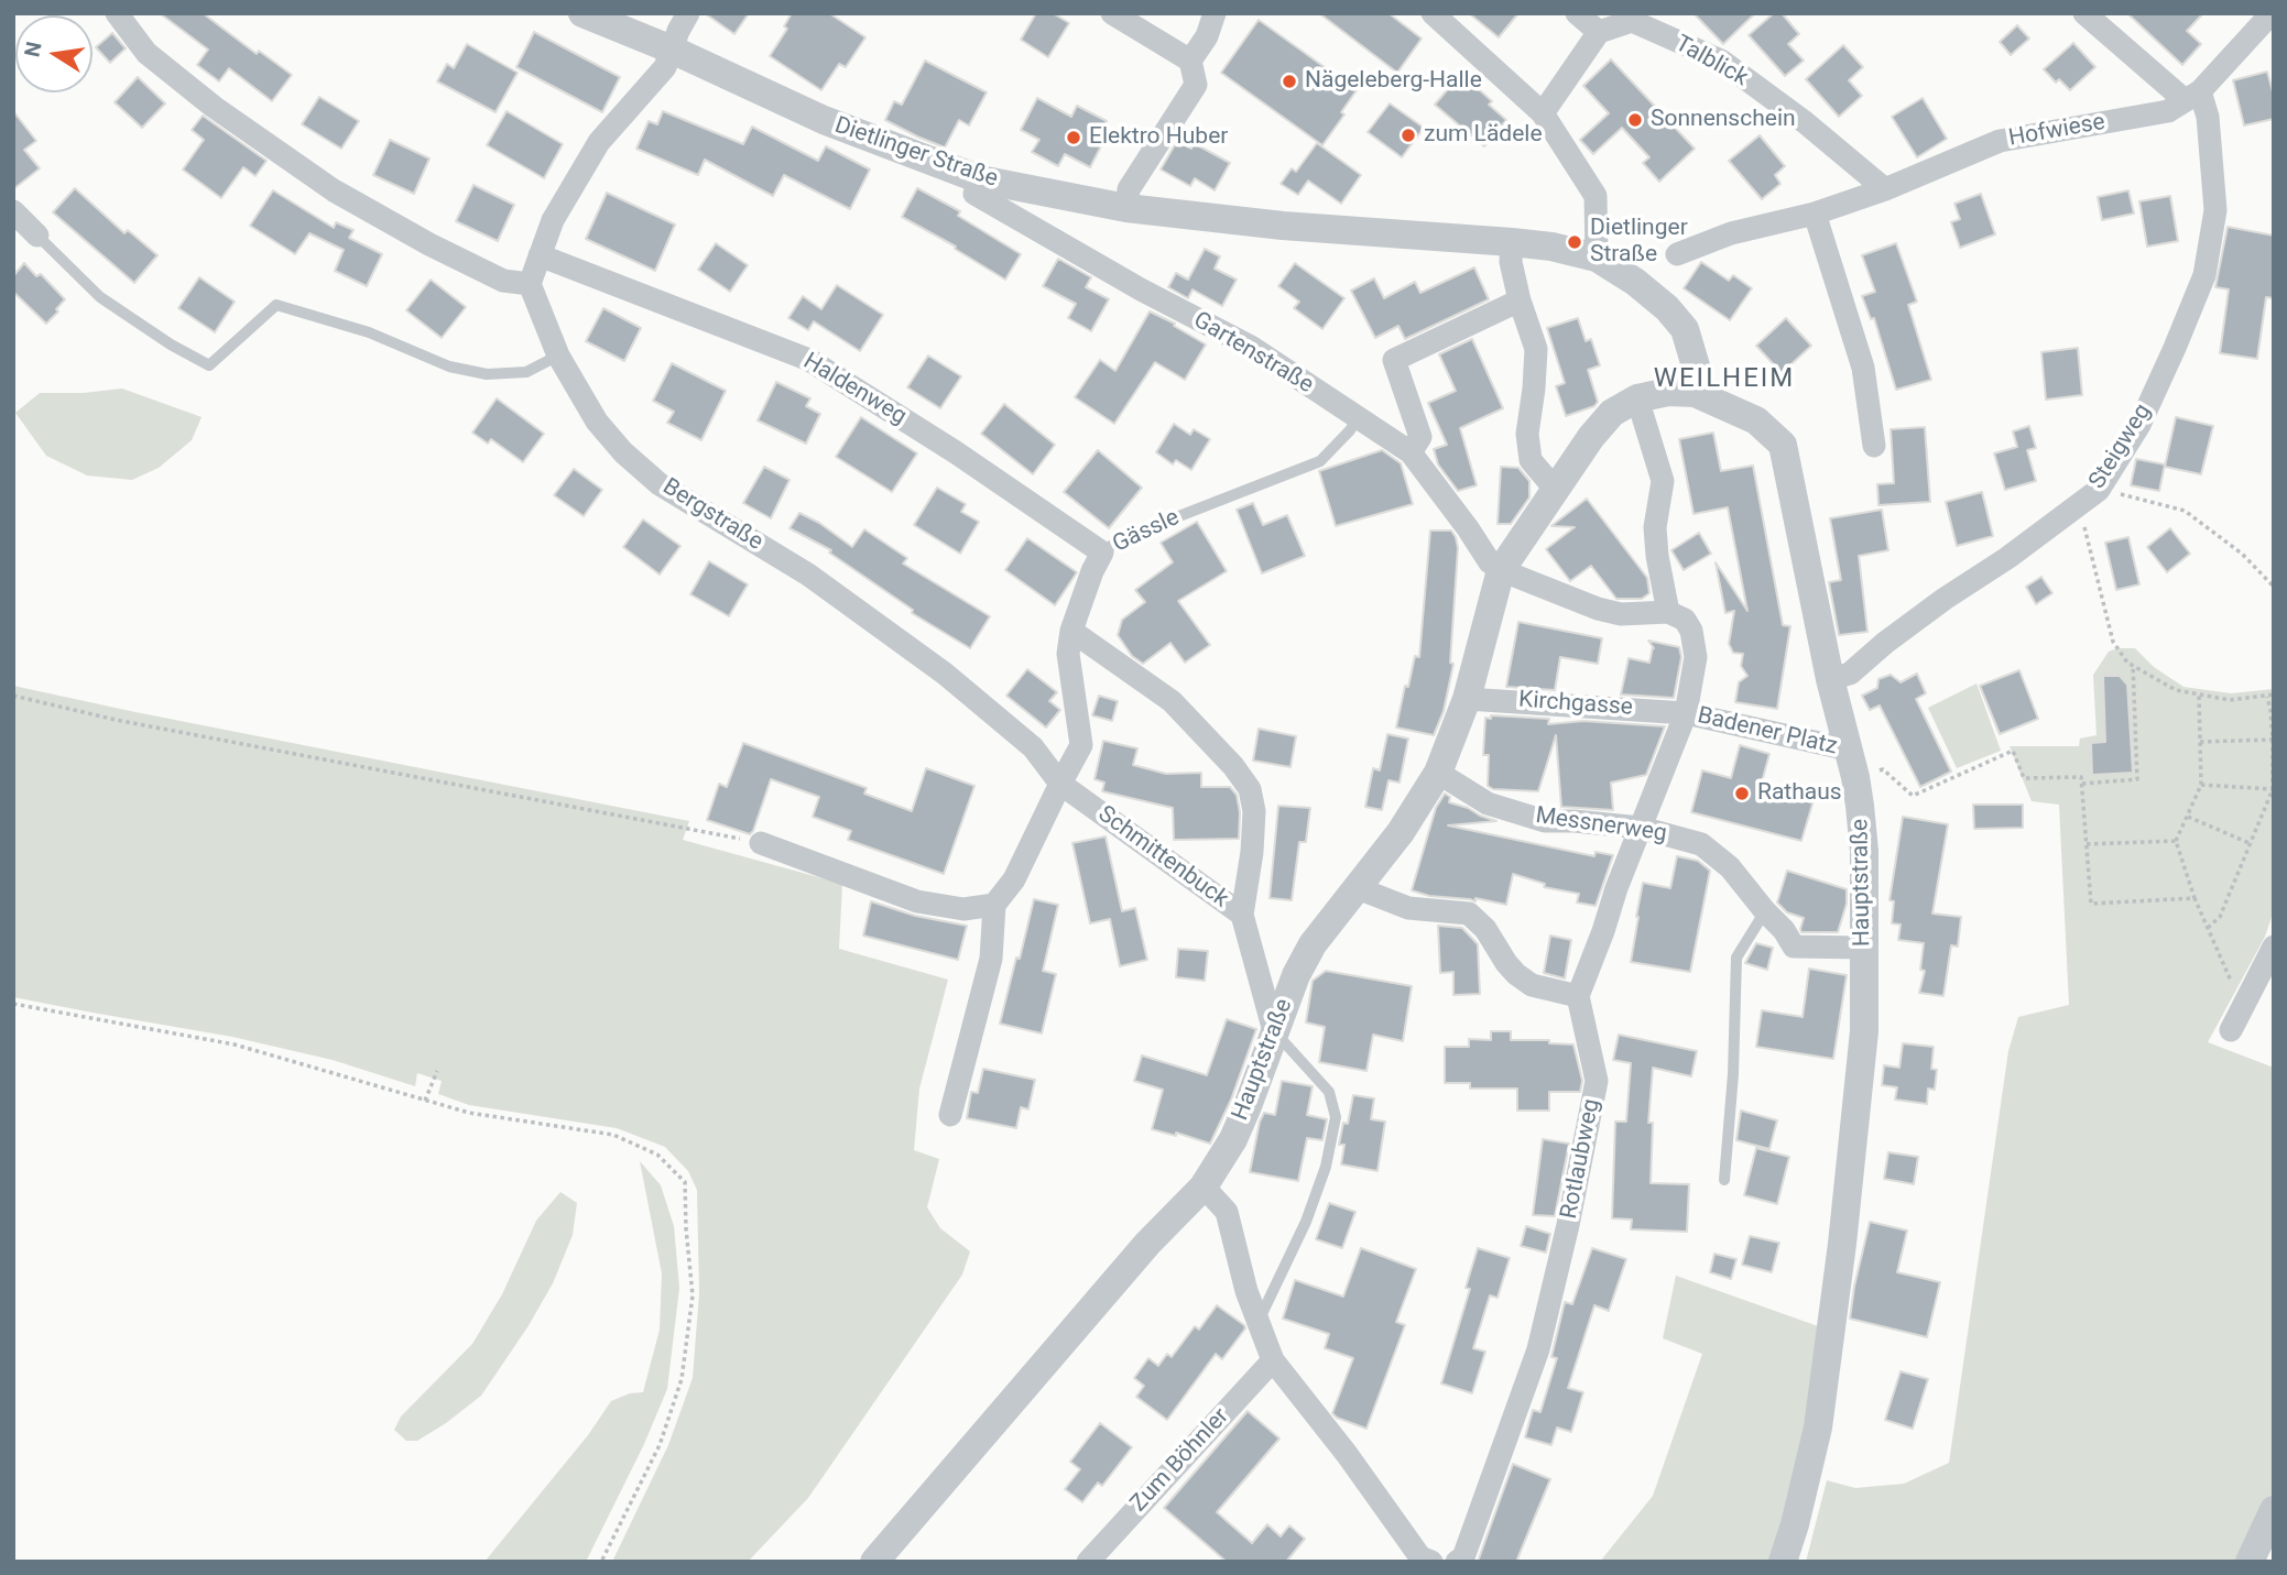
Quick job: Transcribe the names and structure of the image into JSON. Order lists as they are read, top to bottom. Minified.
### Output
{"streets":{"street":["Talblick","Hofwiese","Dietlinger Straße","Gartenstraße","Haldenweg","Steigweg","Bergstraße","Gässle","Kirchgasse","Badener Platz","Messnerweg","Schmittenbuck","Hauptstraße","Rotlaubweg","Zum Böhnler"]},"crossings":[["Talblick","Hofwiese"],["Hofwiese","Steigweg"],["Dietlinger Straße","Gartenstraße"],["Dietlinger Straße","Hauptstraße"],["Gartenstraße","Gässle"],["Gartenstraße","Hauptstraße"],["Haldenweg","Gässle"],["Steigweg","Hauptstraße"],["Bergstraße","Gässle"],["Bergstraße","Schmittenbuck"],["Gässle","Schmittenbuck"],["Kirchgasse","Badener Platz"],["Kirchgasse","Hauptstraße"],["Badener Platz","Hauptstraße"],["Messnerweg","Hauptstraße"],["Schmittenbuck","Hauptstraße"]],"districts":["WEILHEIM"],"places":["Nägeleberg-Halle","Sonnenschein","zum Lädele","Elektro Huber","Dietlinger Straße","Rathaus"],"north":"left"}
